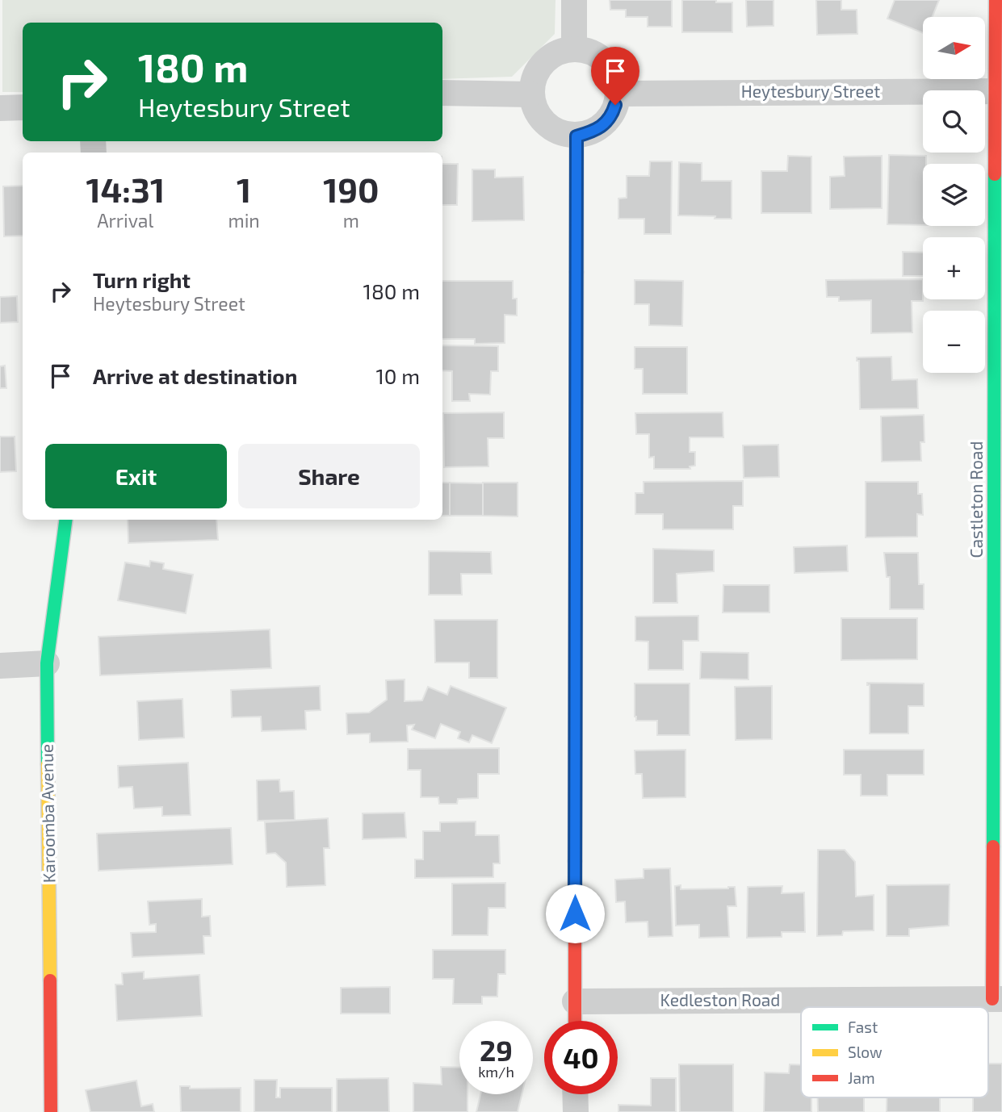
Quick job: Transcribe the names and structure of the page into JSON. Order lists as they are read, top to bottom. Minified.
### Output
{"streets":{"street":["Heytesbury Street","Castleton Road","Karoomba Avenue","Kedleston Road"]},"crossings":[["Heytesbury Street","Castleton Road"],["Castleton Road","Kedleston Road"]],"legend":["Fast","Slow","Jam"],"north":"right","page":{"map_buttons":["+","−"],"turn":["180 m","Heytesbury Street"],"eta":["14:31","Arrival","1","min","190","m"],"list":[{"name":"Turn right","note":"Heytesbury Street","value":"180 m"},{"name":"Arrive at destination","value":"10 m"}],"buttons":["Exit","Share"],"speed":"29 km/h","limit":"40"}}
